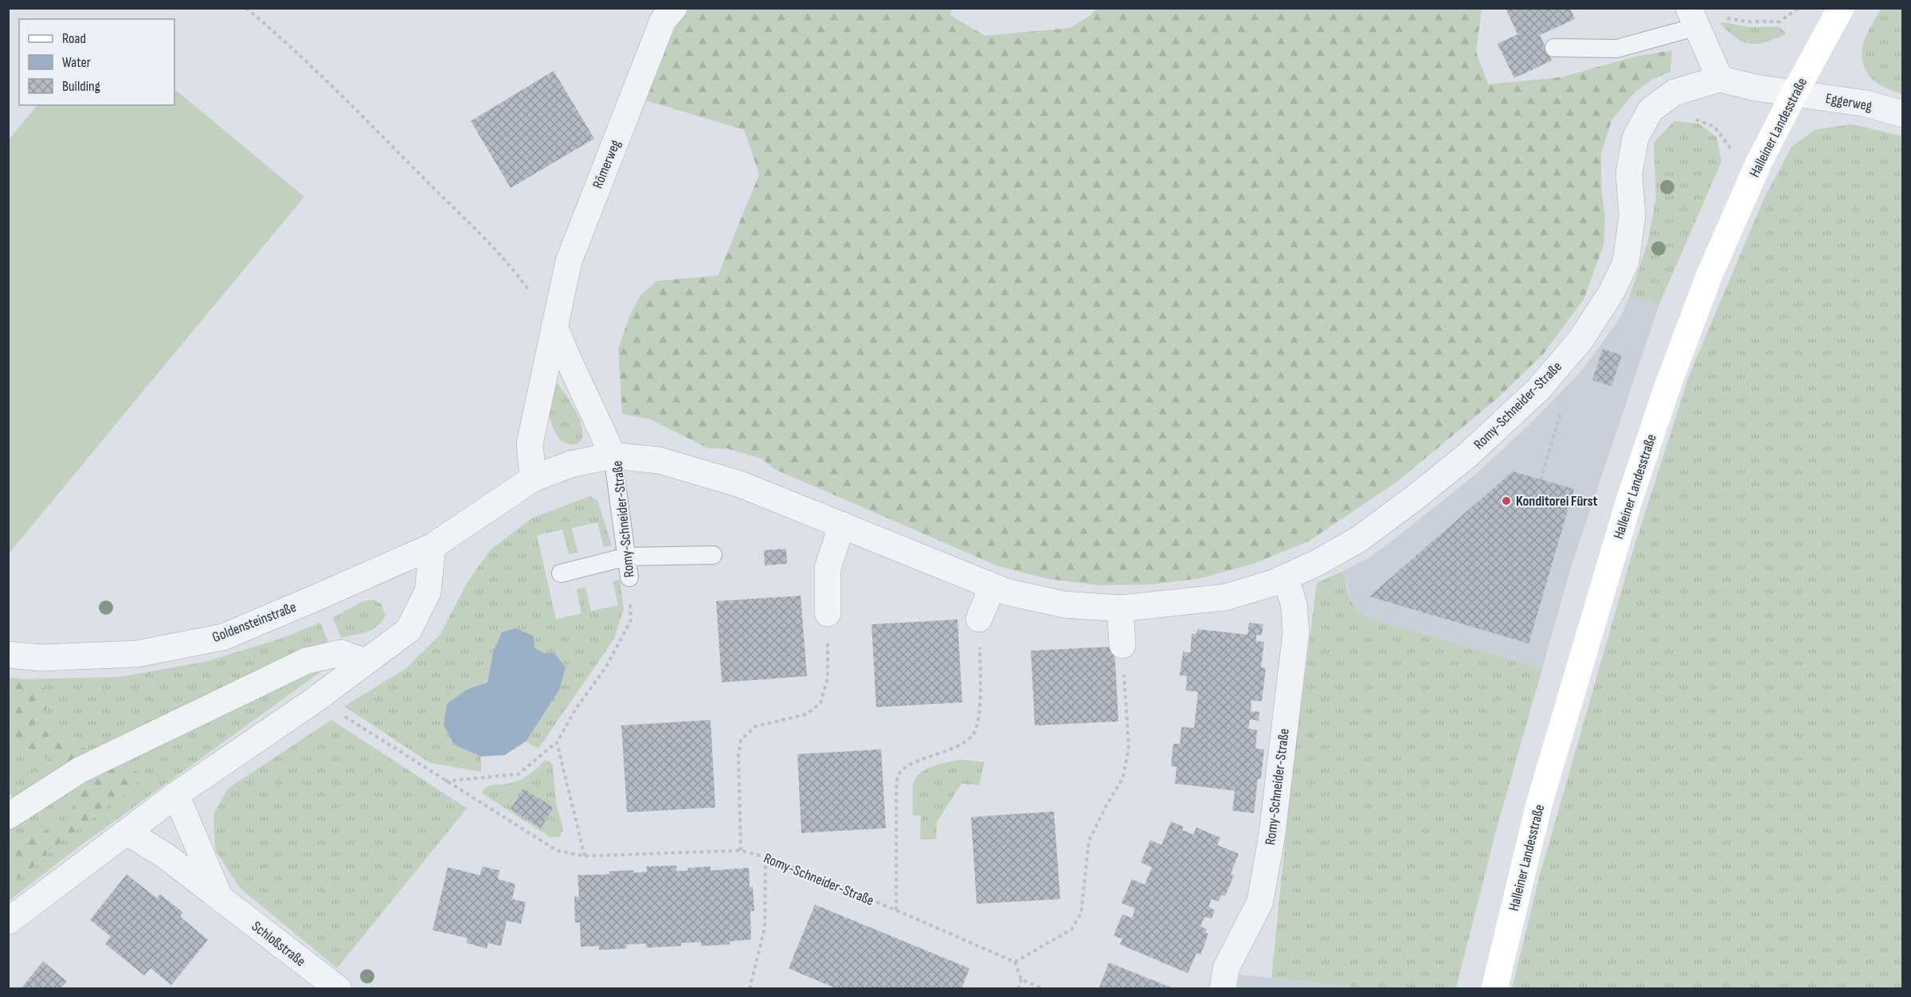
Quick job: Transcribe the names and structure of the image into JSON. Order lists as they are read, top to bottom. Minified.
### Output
{"streets":{"main road":["Halleiner Landesstraße"],"street":["Eggerweg","Römerweg","Romy-Schneider-Straße","Goldensteinstraße","Schloßstraße"]},"crossings":[["Eggerweg","Halleiner Landesstraße"],["Römerweg","Goldensteinstraße"],["Romy-Schneider-Straße","Goldensteinstraße"]],"places":["Konditorei Fürst"],"legend":["Road","Water","Building"]}
